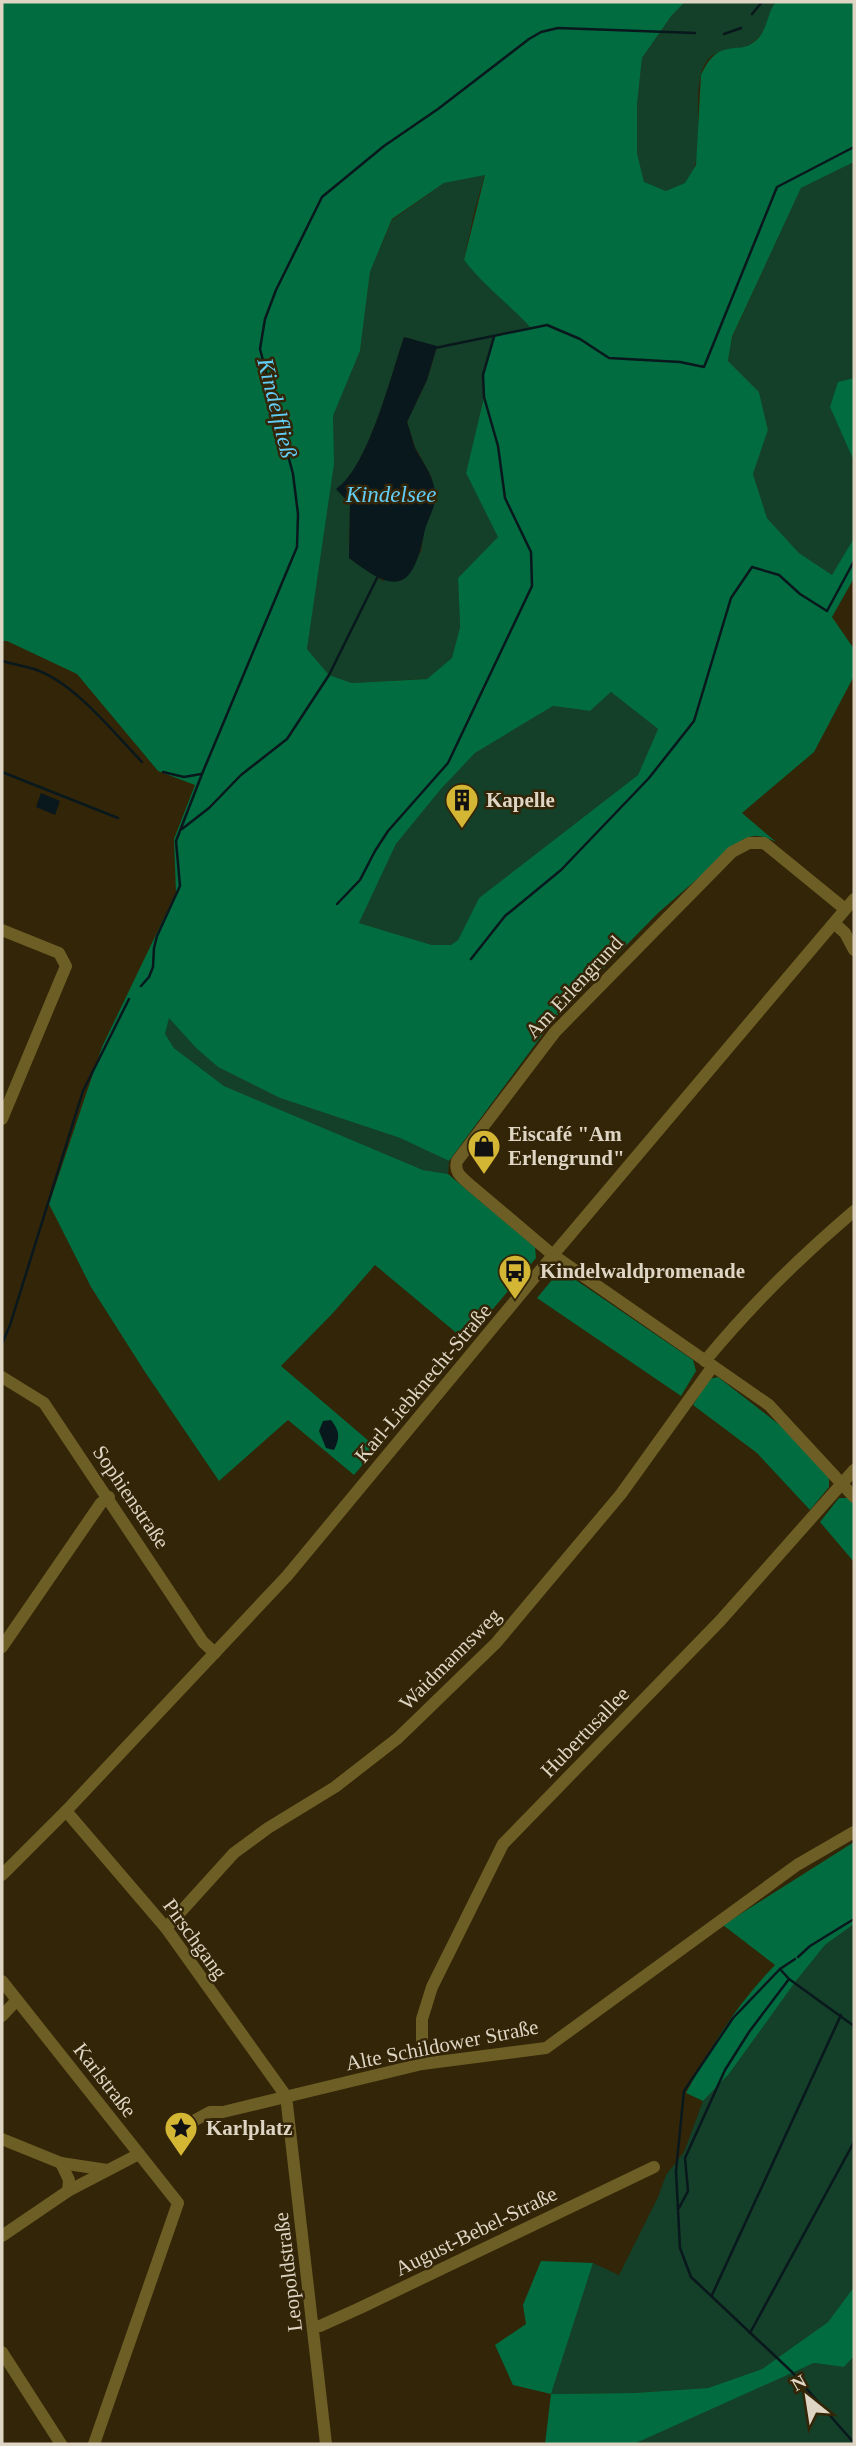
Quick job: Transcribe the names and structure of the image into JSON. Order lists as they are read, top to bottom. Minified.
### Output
{"streets":{"street":["Am Erlengrund","Karl-Liebknecht-Straße","Sophienstraße","Waidmannsweg","Hubertusallee","Pirschgang","Alte Schildower Straße","Karlstraße","August-Bebel-Straße","Leopoldstraße"]},"crossings":[["Am Erlengrund","Karl-Liebknecht-Straße"],["Karl-Liebknecht-Straße","Sophienstraße"],["Karl-Liebknecht-Straße","Pirschgang"],["Waidmannsweg","Pirschgang"],["Hubertusallee","Alte Schildower Straße"],["Pirschgang","Alte Schildower Straße"],["Pirschgang","Leopoldstraße"],["Alte Schildower Straße","Leopoldstraße"],["August-Bebel-Straße","Leopoldstraße"]],"water":["Kindelfließ","Kindelsee"],"places":{"building":["Kapelle"],"shop":["Eiscafé \"Am Erlengrund\""],"bus stop":["Kindelwaldpromenade"],"place":["Karlplatz"]},"north":"top left"}
